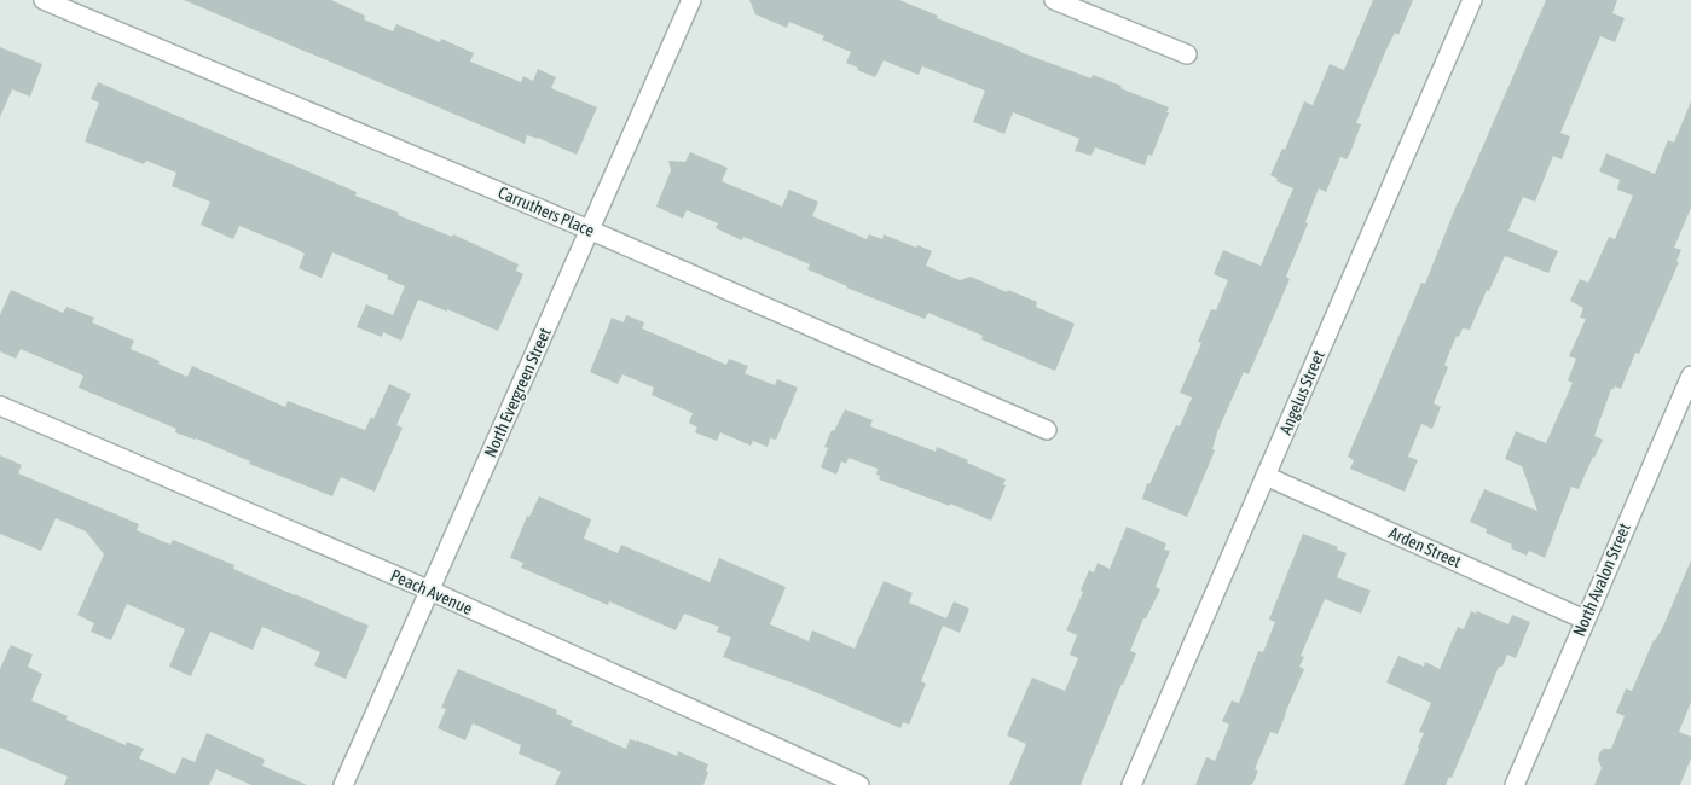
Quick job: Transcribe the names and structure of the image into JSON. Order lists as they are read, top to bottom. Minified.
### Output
{"streets":{"street":["Carruthers Place","North Evergreen Street","Angelus Street","Arden Street","North Avalon Street","Peach Avenue"]},"crossings":[["Carruthers Place","North Evergreen Street"],["North Evergreen Street","Peach Avenue"],["Angelus Street","Arden Street"],["Arden Street","North Avalon Street"]]}
